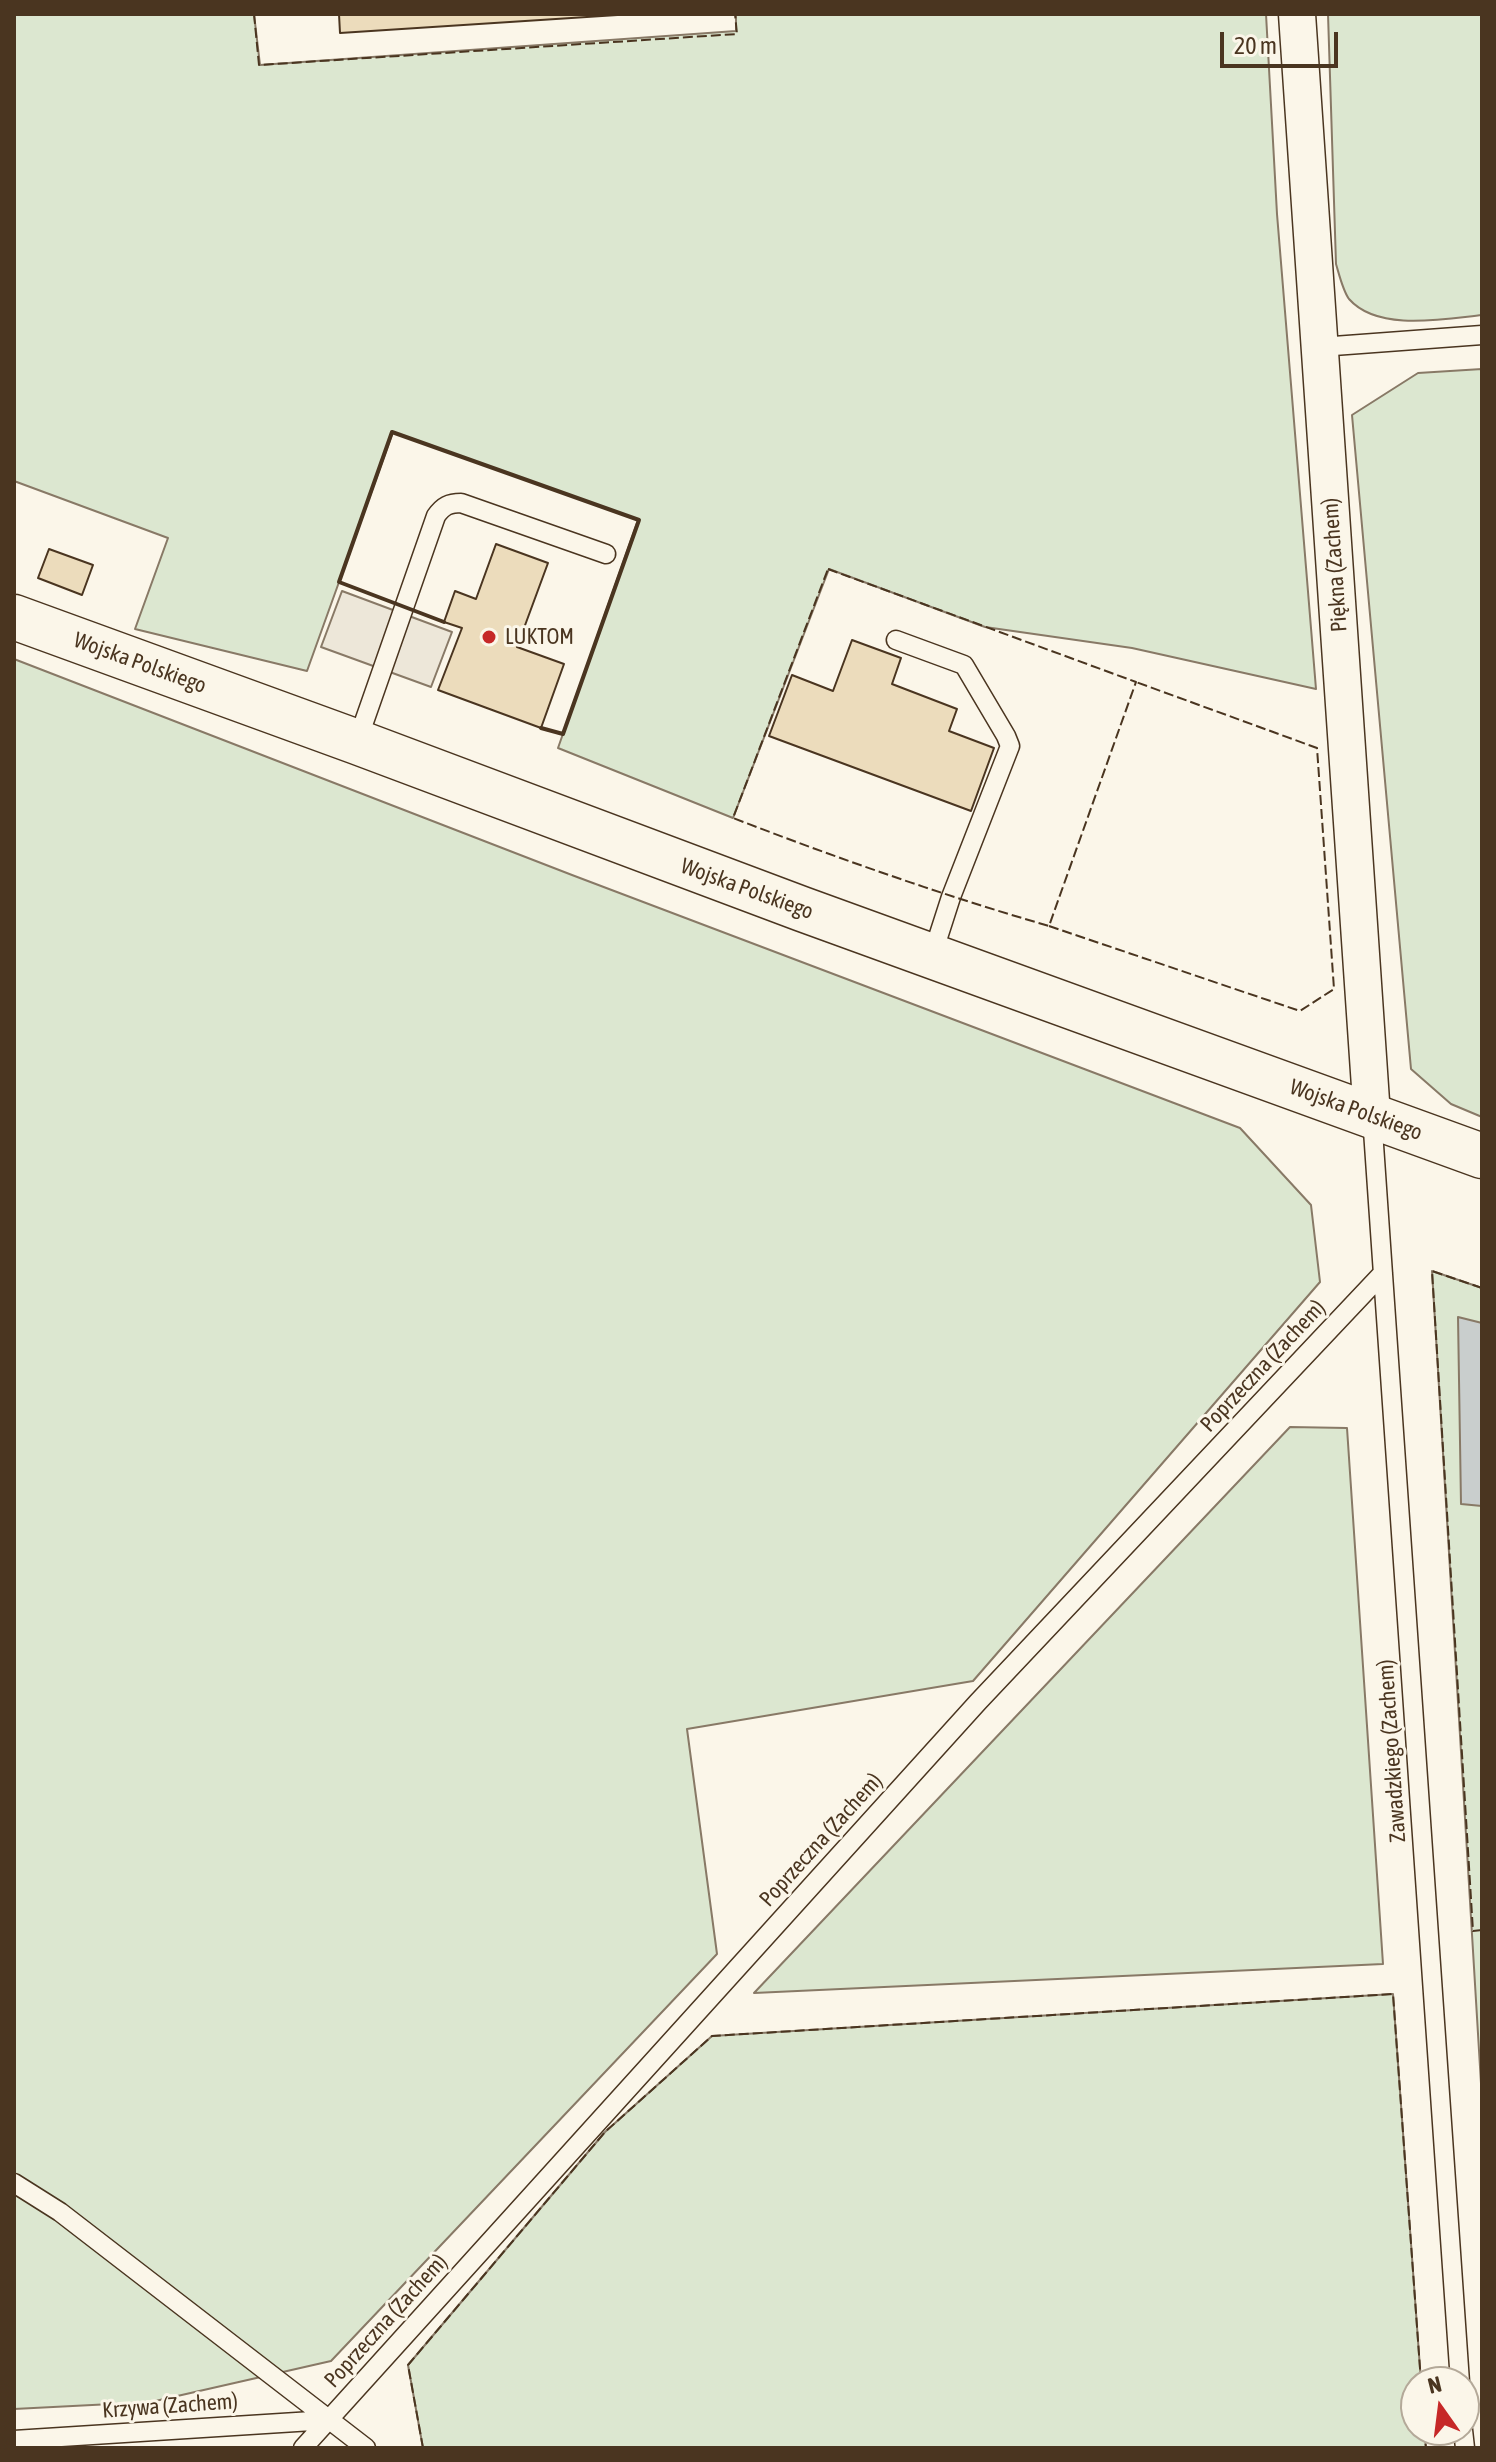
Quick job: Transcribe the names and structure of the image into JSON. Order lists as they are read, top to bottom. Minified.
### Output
{"streets":{"street":["Piękna (Zachem)","Wojska Polskiego"],"lane":["Poprzeczna (Zachem)","Zawadzkiego (Zachem)","Krzywa (Zachem)"]},"crossings":[["Piękna (Zachem)","Wojska Polskiego"],["Piękna (Zachem)","Zawadzkiego (Zachem)"],["Wojska Polskiego","Zawadzkiego (Zachem)"],["Poprzeczna (Zachem)","Zawadzkiego (Zachem)"],["Poprzeczna (Zachem)","Krzywa (Zachem)"]],"places":["LUKTOM"],"scale_bar":"20 m","north":"top"}
